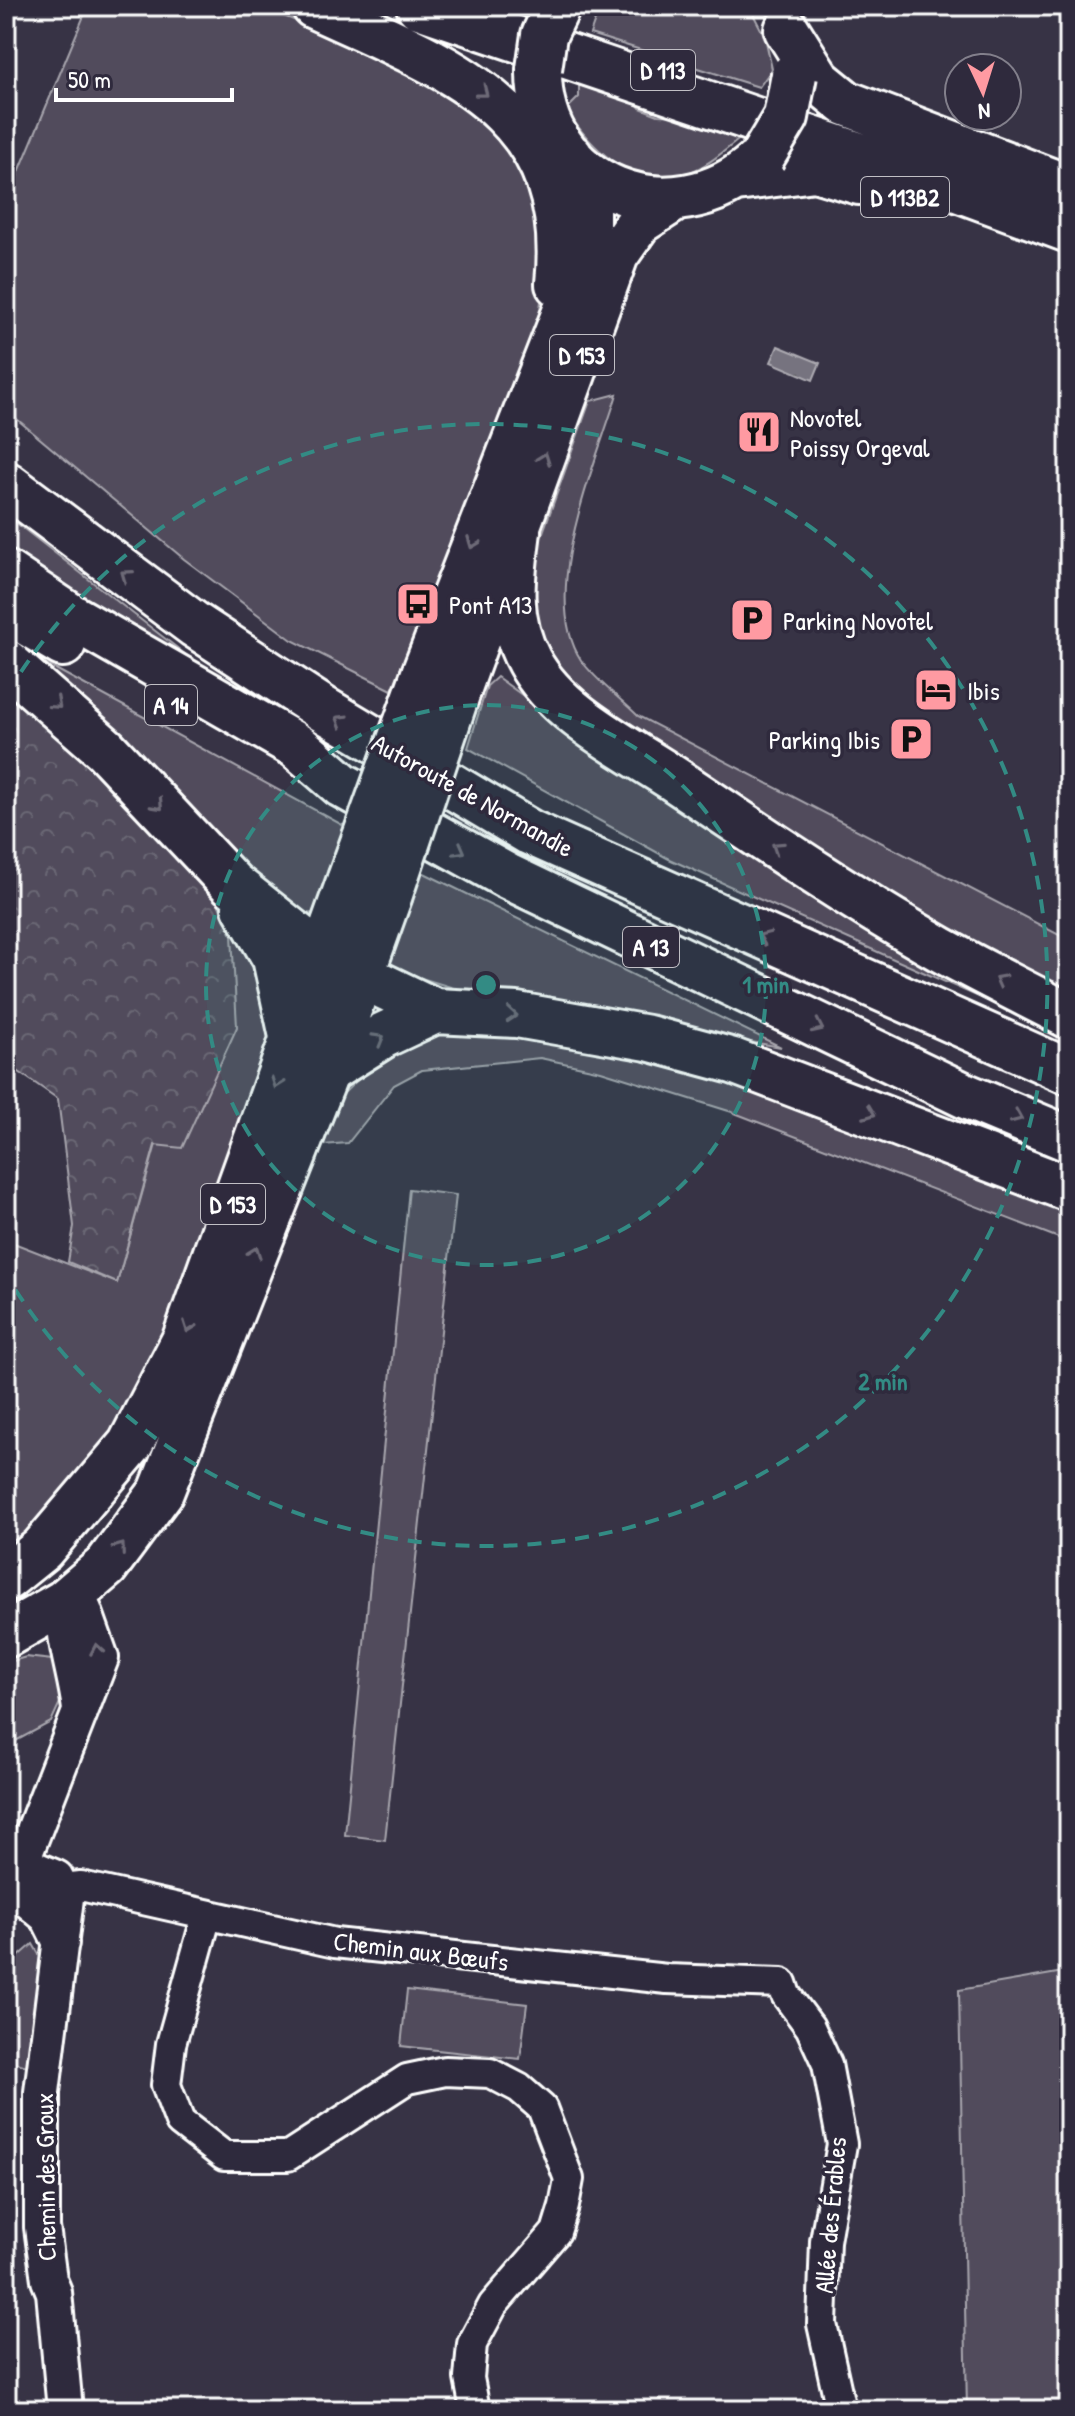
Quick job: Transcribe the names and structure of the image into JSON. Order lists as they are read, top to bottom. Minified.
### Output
{"streets":{"main road":["D 113","D 113B2","D 153","A 14","Autoroute de Normandie","A 13"],"street":["Chemin aux Bœufs","Chemin des Groux","Allée des Érables"]},"crossings":[["D 153","Chemin des Groux"],["A 14","Autoroute de Normandie"],["Chemin aux Bœufs","Chemin des Groux"],["Chemin aux Bœufs","Allée des Érables"]],"places":{"restaurant":["Novotel Poissy Orgeval"],"bus stop":["Pont A13"],"parking":["Parking Novotel","Parking Ibis"],"hotel":["Ibis"]},"scale_bar":"50 m","north":"bottom","rings":["1 min","2 min"]}
